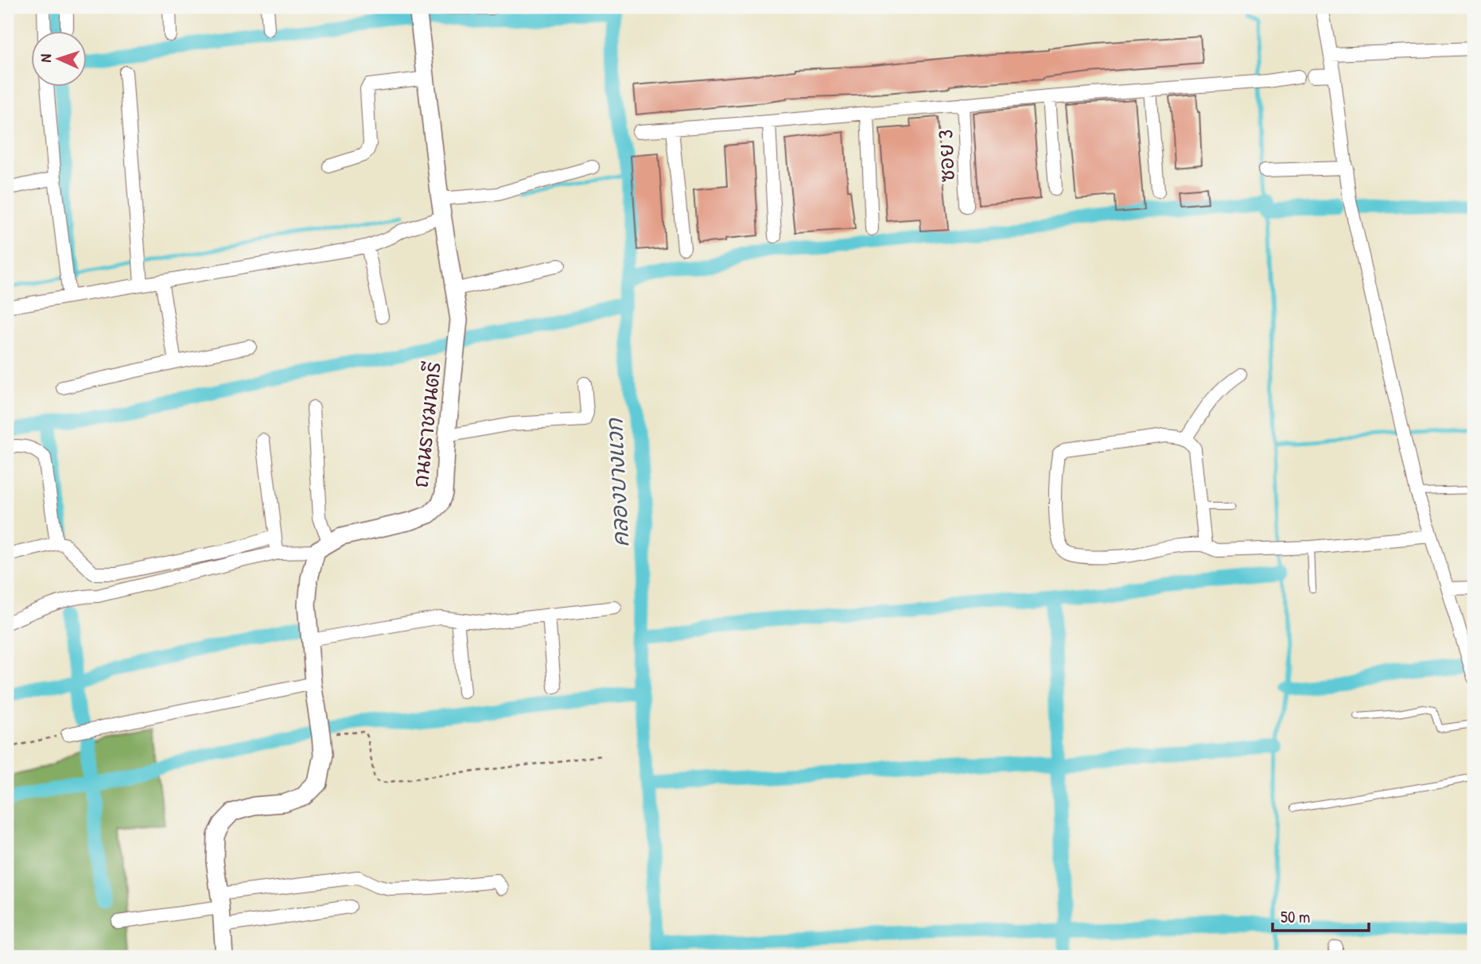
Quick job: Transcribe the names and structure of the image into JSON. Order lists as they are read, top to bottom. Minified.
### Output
{"streets":{"street":["ซอย 3","ถนนราชมนตรี"]},"water":["คลองบางแวก"],"scale_bar":"50 m","north":"left"}
